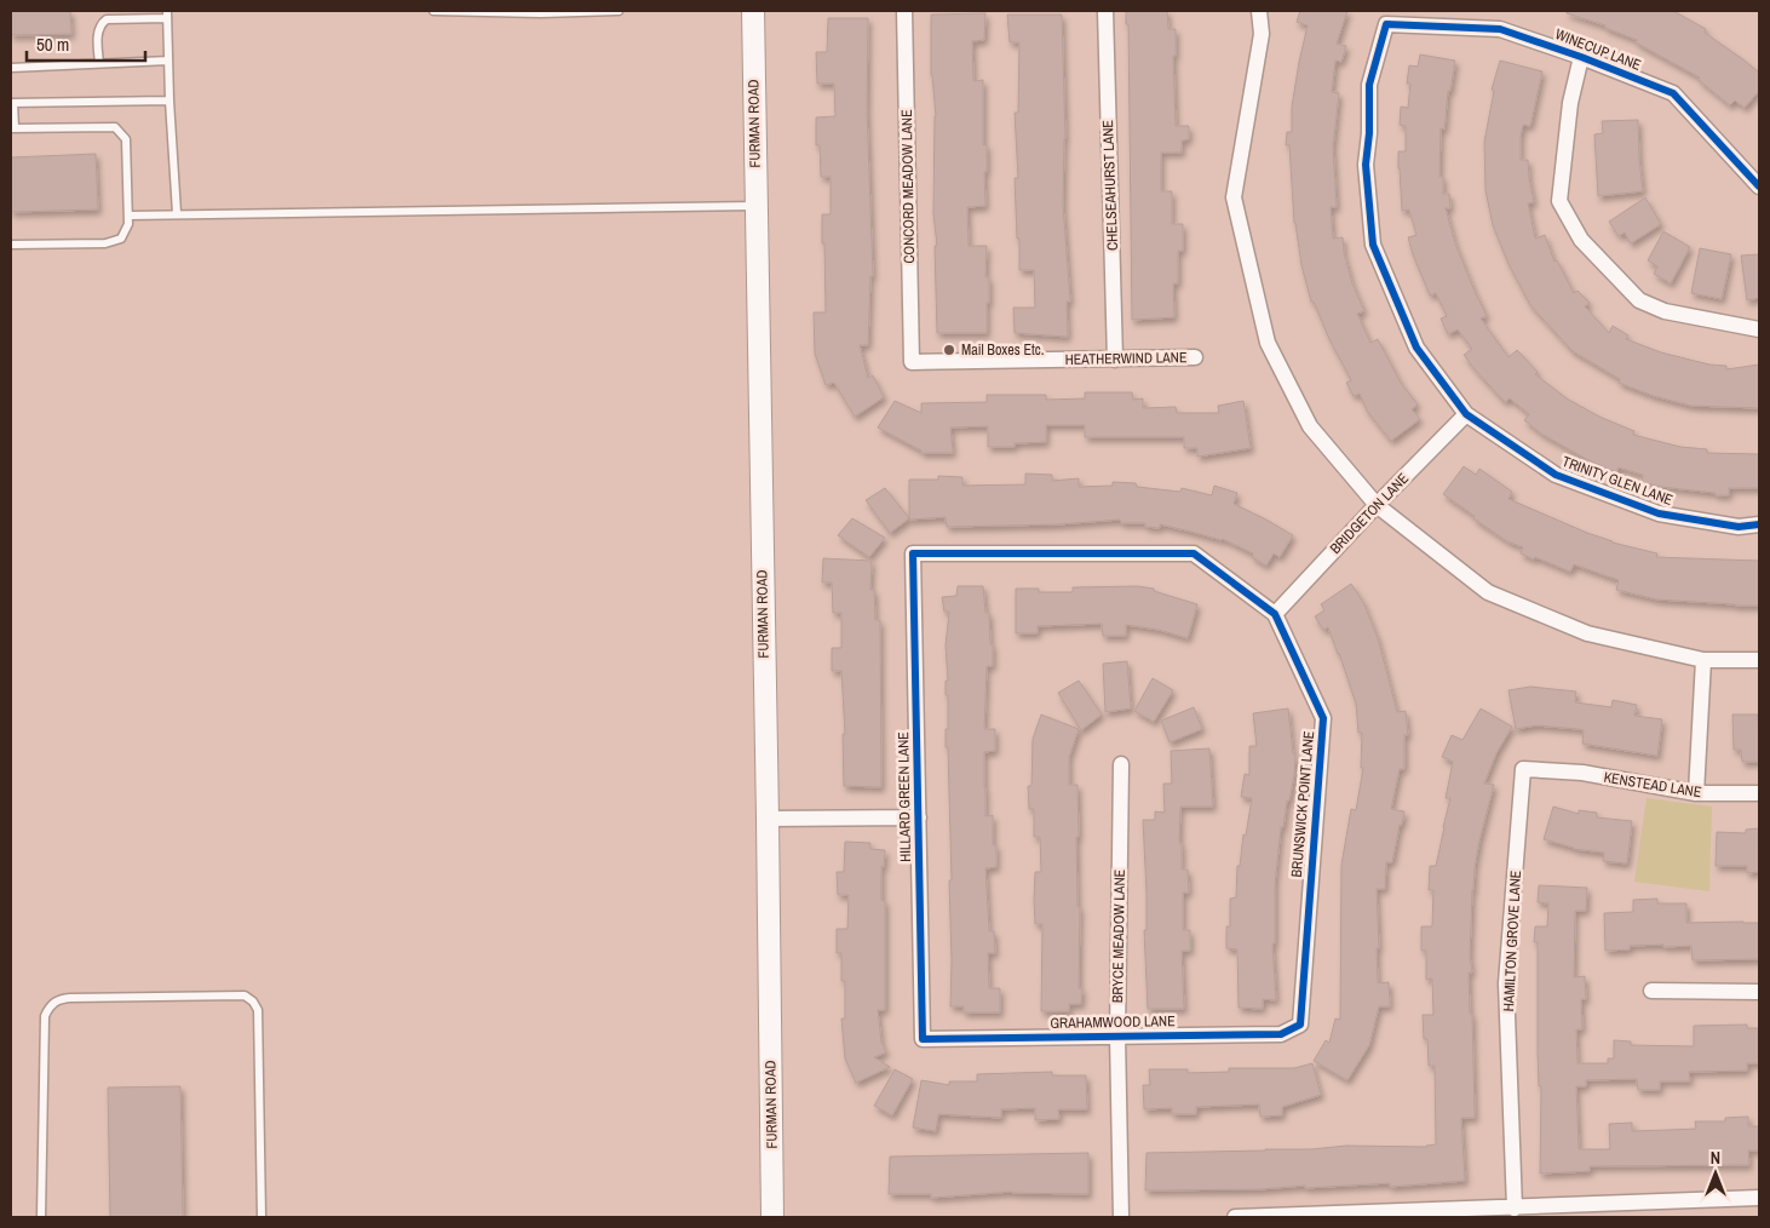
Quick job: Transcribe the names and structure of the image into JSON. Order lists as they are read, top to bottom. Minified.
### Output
{"streets":{"street":["WINECUP LANE","FURMAN ROAD","CHELSEAHURST LANE","CONCORD MEADOW LANE","HEATHERWIND LANE","TRINITY GLEN LANE","BRIDGETON LANE","KENSTEAD LANE","HILLARD GREEN LANE","BRUNSWICK POINT LANE","BRYCE MEADOW LANE","HAMILTON GROVE LANE","GRAHAMWOOD LANE"]},"crossings":[["WINECUP LANE","TRINITY GLEN LANE"],["CHELSEAHURST LANE","HEATHERWIND LANE"],["CONCORD MEADOW LANE","HEATHERWIND LANE"],["TRINITY GLEN LANE","BRIDGETON LANE"],["BRIDGETON LANE","BRUNSWICK POINT LANE"],["KENSTEAD LANE","HAMILTON GROVE LANE"],["HILLARD GREEN LANE","BRUNSWICK POINT LANE"],["HILLARD GREEN LANE","GRAHAMWOOD LANE"],["BRUNSWICK POINT LANE","GRAHAMWOOD LANE"],["BRYCE MEADOW LANE","GRAHAMWOOD LANE"]],"places":["Mail Boxes Etc."],"scale_bar":"50 m","north":"top"}
